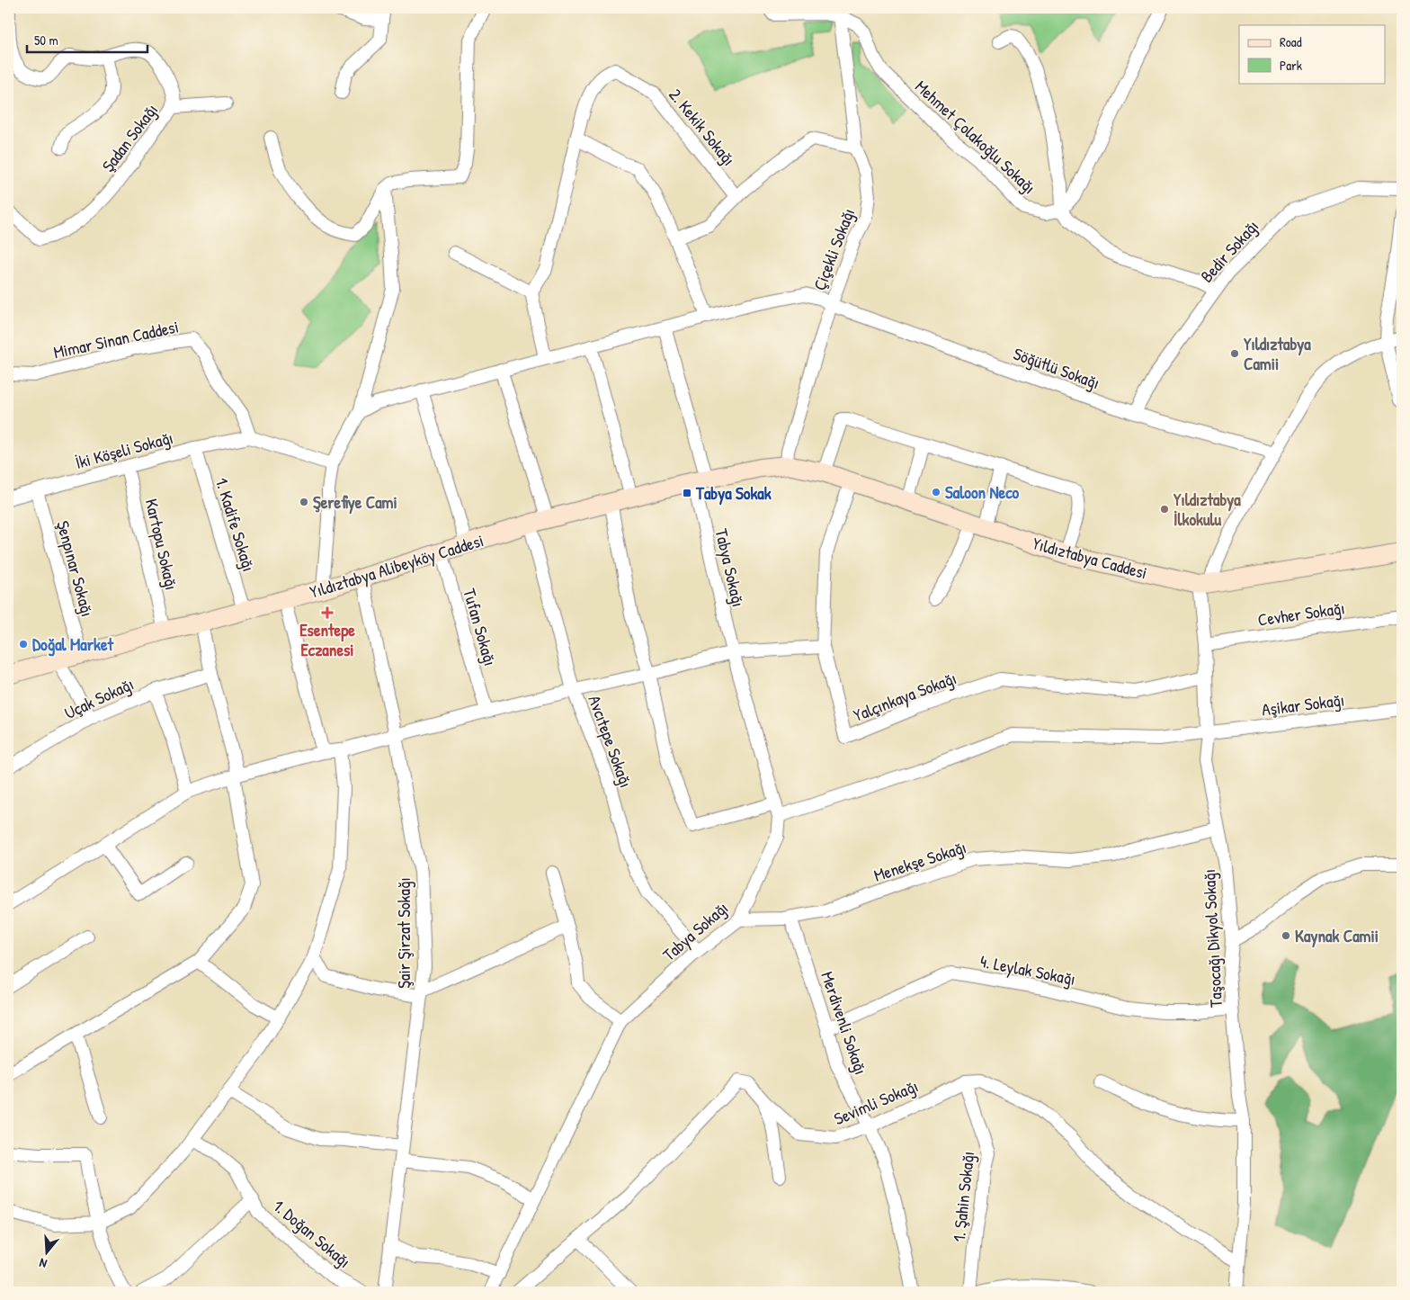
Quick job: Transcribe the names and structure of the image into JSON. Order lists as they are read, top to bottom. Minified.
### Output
{"streets":{"main road":["Yıldıztabya Caddesi","Yıldıztabya Alibeyköy Caddesi"],"street":["2. Kekik Sokağı","Mehmet Çolakoğlu Sokağı","Şadan Sokağı","Çiçekli Sokağı","Bedir Sokağı","Mimar Sinan Caddesi","Söğütlü Sokağı","İki Köşeli Sokağı","1. Kadife Sokağı","Kartopu Sokağı","Tabya Sokağı","Şenpınar Sokağı","Cevher Sokağı","Tufan Sokağı","Yalçınkaya Sokağı","Uçak Sokağı","Aşikar Sokağı","Avcıtepe Sokağı","Menekşe Sokağı","Şair Şirzat Sokağı","Taşocağı Dikyol Sokağı","4. Leylak Sokağı","Merdivenli Sokağı","Sevimli Sokağı","1. Şahin Sokağı","1. Doğan Sokağı"]},"crossings":[["Mehmet Çolakoğlu Sokağı","Çiçekli Sokağı"],["Çiçekli Sokağı","Söğütlü Sokağı"],["Çiçekli Sokağı","Yıldıztabya Caddesi"],["Çiçekli Sokağı","Yıldıztabya Alibeyköy Caddesi"],["Bedir Sokağı","Söğütlü Sokağı"],["Mimar Sinan Caddesi","İki Köşeli Sokağı"],["Söğütlü Sokağı","Tabya Sokağı"],["İki Köşeli Sokağı","1. Kadife Sokağı"],["İki Köşeli Sokağı","Kartopu Sokağı"],["İki Köşeli Sokağı","Şenpınar Sokağı"],["1. Kadife Sokağı","Yıldıztabya Alibeyköy Caddesi"],["Kartopu Sokağı","Yıldıztabya Alibeyköy Caddesi"],["Yıldıztabya Caddesi","Yıldıztabya Alibeyköy Caddesi"],["Yıldıztabya Caddesi","Yalçınkaya Sokağı"],["Yıldıztabya Caddesi","Taşocağı Dikyol Sokağı"],["Yıldıztabya Alibeyköy Caddesi","Tabya Sokağı"],["Yıldıztabya Alibeyköy Caddesi","Şenpınar Sokağı"],["Yıldıztabya Alibeyköy Caddesi","Tufan Sokağı"],["Yıldıztabya Alibeyköy Caddesi","Avcıtepe Sokağı"],["Yıldıztabya Alibeyköy Caddesi","Şair Şirzat Sokağı"],["Tabya Sokağı","Aşikar Sokağı"],["Tabya Sokağı","Avcıtepe Sokağı"],["Tabya Sokağı","Menekşe Sokağı"],["Cevher Sokağı","Taşocağı Dikyol Sokağı"],["Yalçınkaya Sokağı","Taşocağı Dikyol Sokağı"],["Aşikar Sokağı","Taşocağı Dikyol Sokağı"],["Menekşe Sokağı","Taşocağı Dikyol Sokağı"],["Menekşe Sokağı","Merdivenli Sokağı"],["Taşocağı Dikyol Sokağı","4. Leylak Sokağı"],["4. Leylak Sokağı","Merdivenli Sokağı"],["Merdivenli Sokağı","Sevimli Sokağı"],["Sevimli Sokağı","1. Şahin Sokağı"]],"places":{"other":["Yıldıztabya Camii","Saloon Neco","Şerefiye Cami","Yıldıztabya İlkokulu","Doğal Market","Kaynak Camii"],"transit":["Tabya Sokak"],"health":["Esentepe Eczanesi"]},"legend":["Road","Park"],"scale_bar":"50 m","north":"bottom"}
